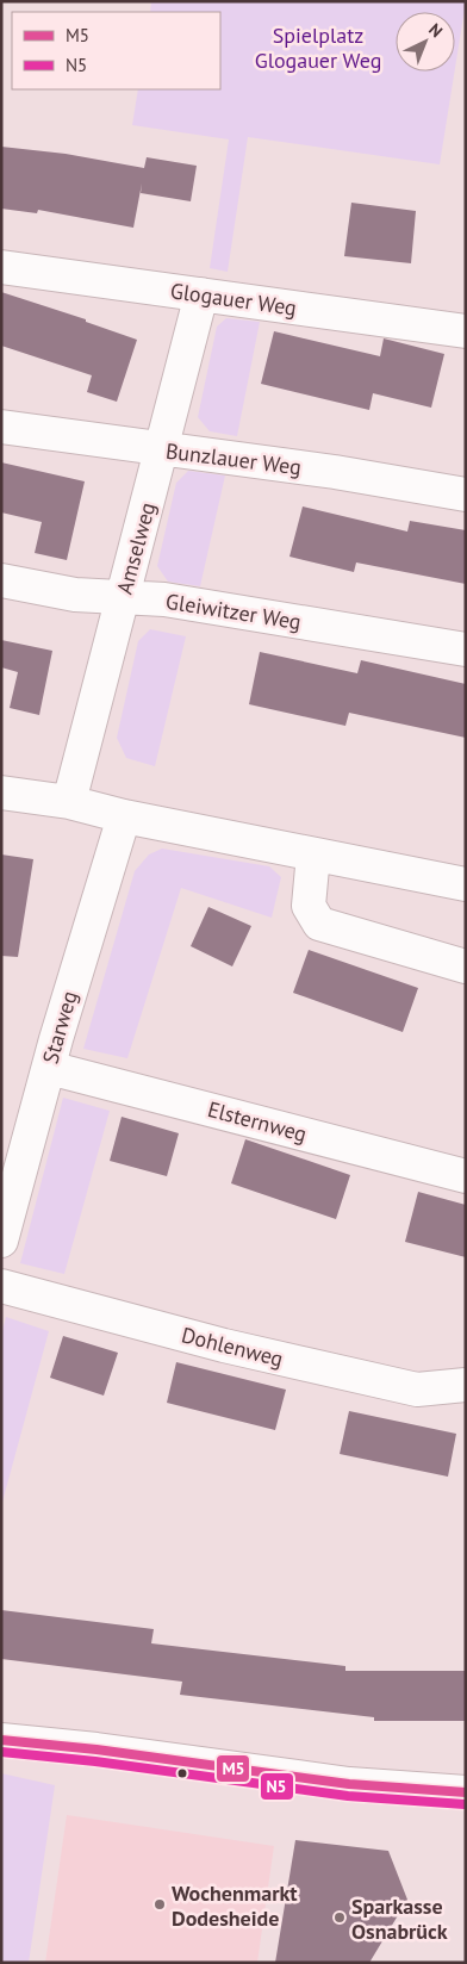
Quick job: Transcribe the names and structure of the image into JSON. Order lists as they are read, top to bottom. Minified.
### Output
{"streets":{"street":["Glogauer Weg","Bunzlauer Weg","Amselweg","Gleiwitzer Weg","Starweg","Elsternweg","Dohlenweg"]},"crossings":[["Glogauer Weg","Amselweg"],["Bunzlauer Weg","Amselweg"],["Amselweg","Gleiwitzer Weg"],["Starweg","Elsternweg"]],"parks":["Spielplatz Glogauer Weg"],"places":["Wochenmarkt Dodesheide","Sparkasse Osnabrück"],"lines":["transit line M5","transit line N5"],"legend":["M5","N5"],"north":"top right"}
